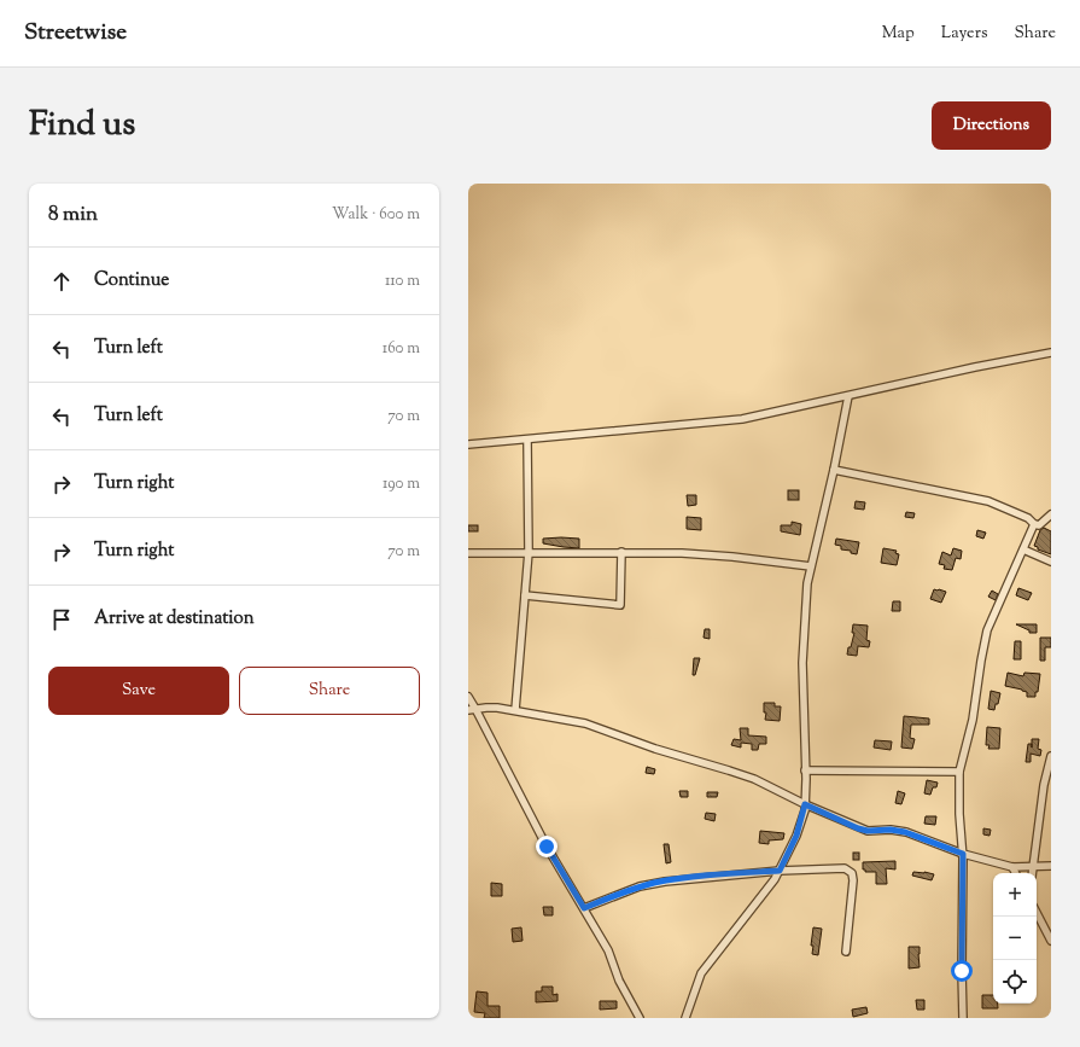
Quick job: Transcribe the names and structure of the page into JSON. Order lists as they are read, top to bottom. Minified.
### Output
{"page":{"header":"Streetwise","nav":["Map","Layers","Share"],"title":"Find us","buttons":["Directions",["Save","Share"]],"heading":["8 min","Walk · 600 m"],"list":[["Continue","110 m"],["Turn left","160 m"],["Turn left","70 m"],["Turn right","190 m"],["Turn right","70 m"],"Arrive at destination"],"map_buttons":["+","−"]}}
